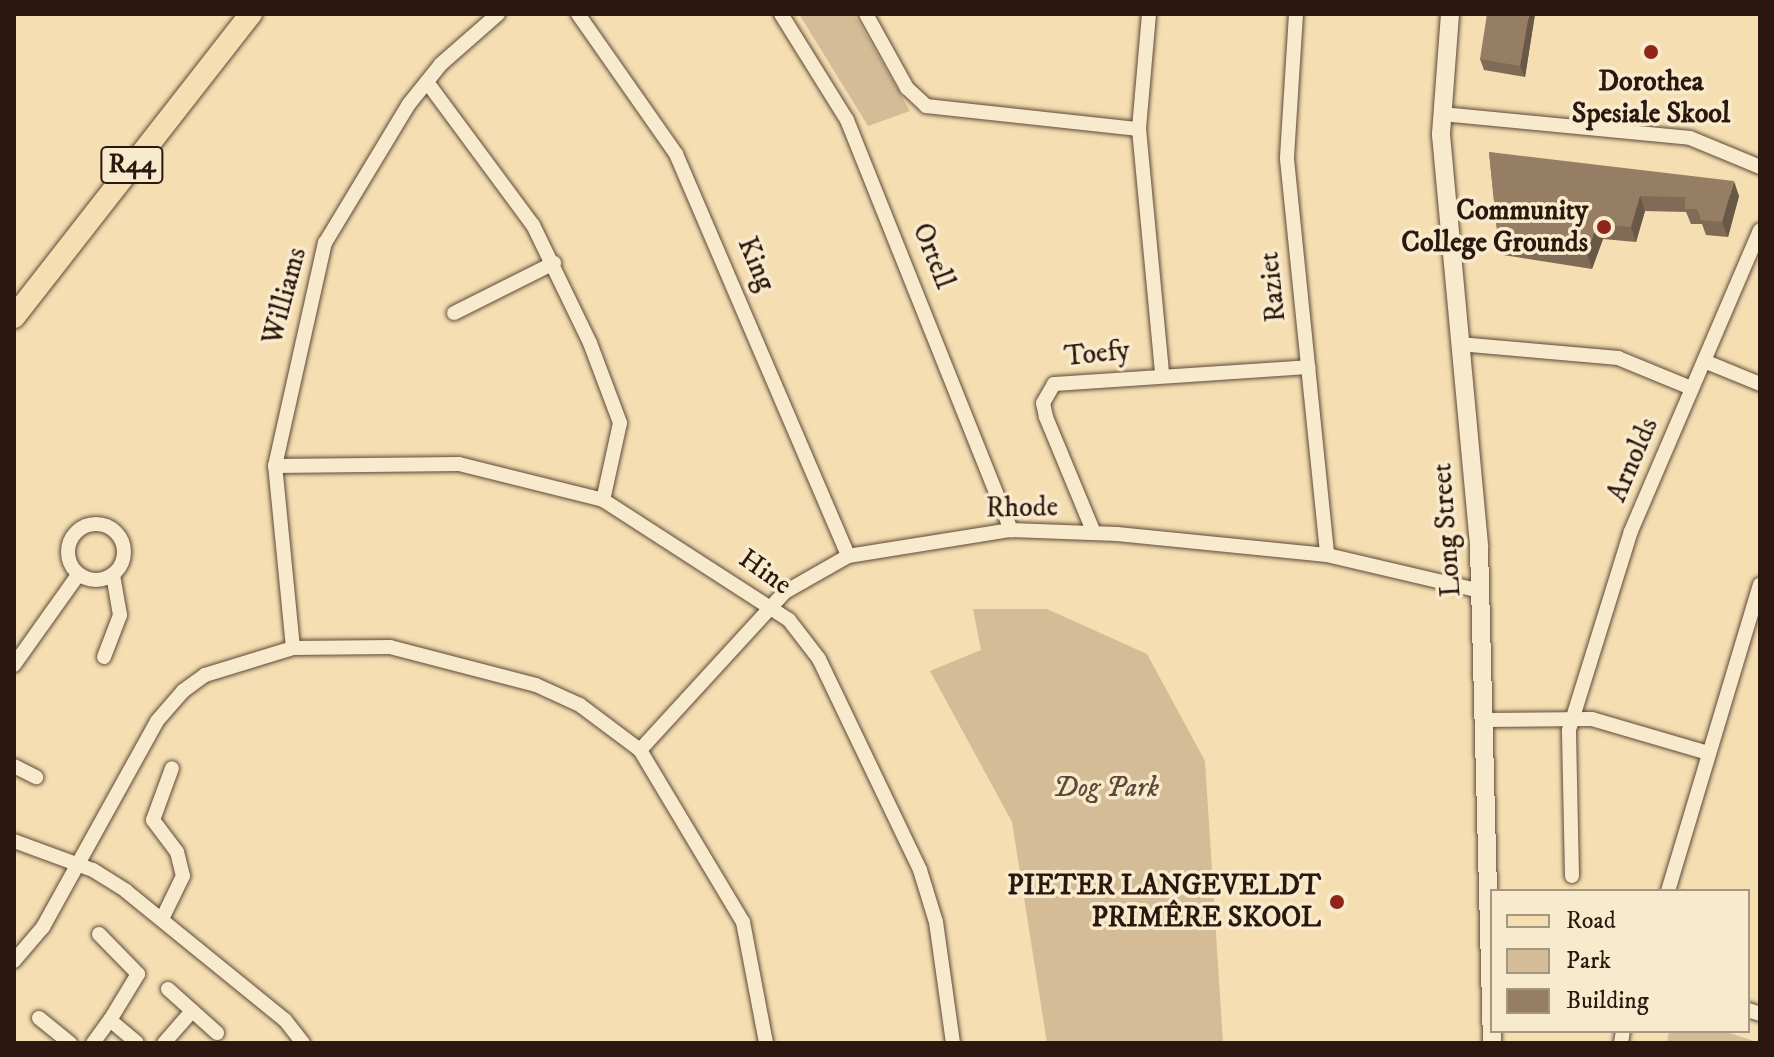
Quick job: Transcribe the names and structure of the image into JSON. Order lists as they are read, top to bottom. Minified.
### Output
{"streets":{"main road":["R44"],"street":["Ortell","King","Raziet","Williams","Toefy","Arnolds","Rhode","Long Street","Hine"]},"crossings":[["Ortell","Rhode"],["King","Rhode"],["Raziet","Toefy"],["Raziet","Rhode"],["Williams","Hine"],["Toefy","Rhode"],["Rhode","Long Street"],["Rhode","Hine"]],"parks":["Dog Park"],"places":["Dorothea Spesiale Skool","Community College Grounds","PIETER LANGEVELDT PRIMÊRE SKOOL"],"legend":["Road","Park","Building"]}
